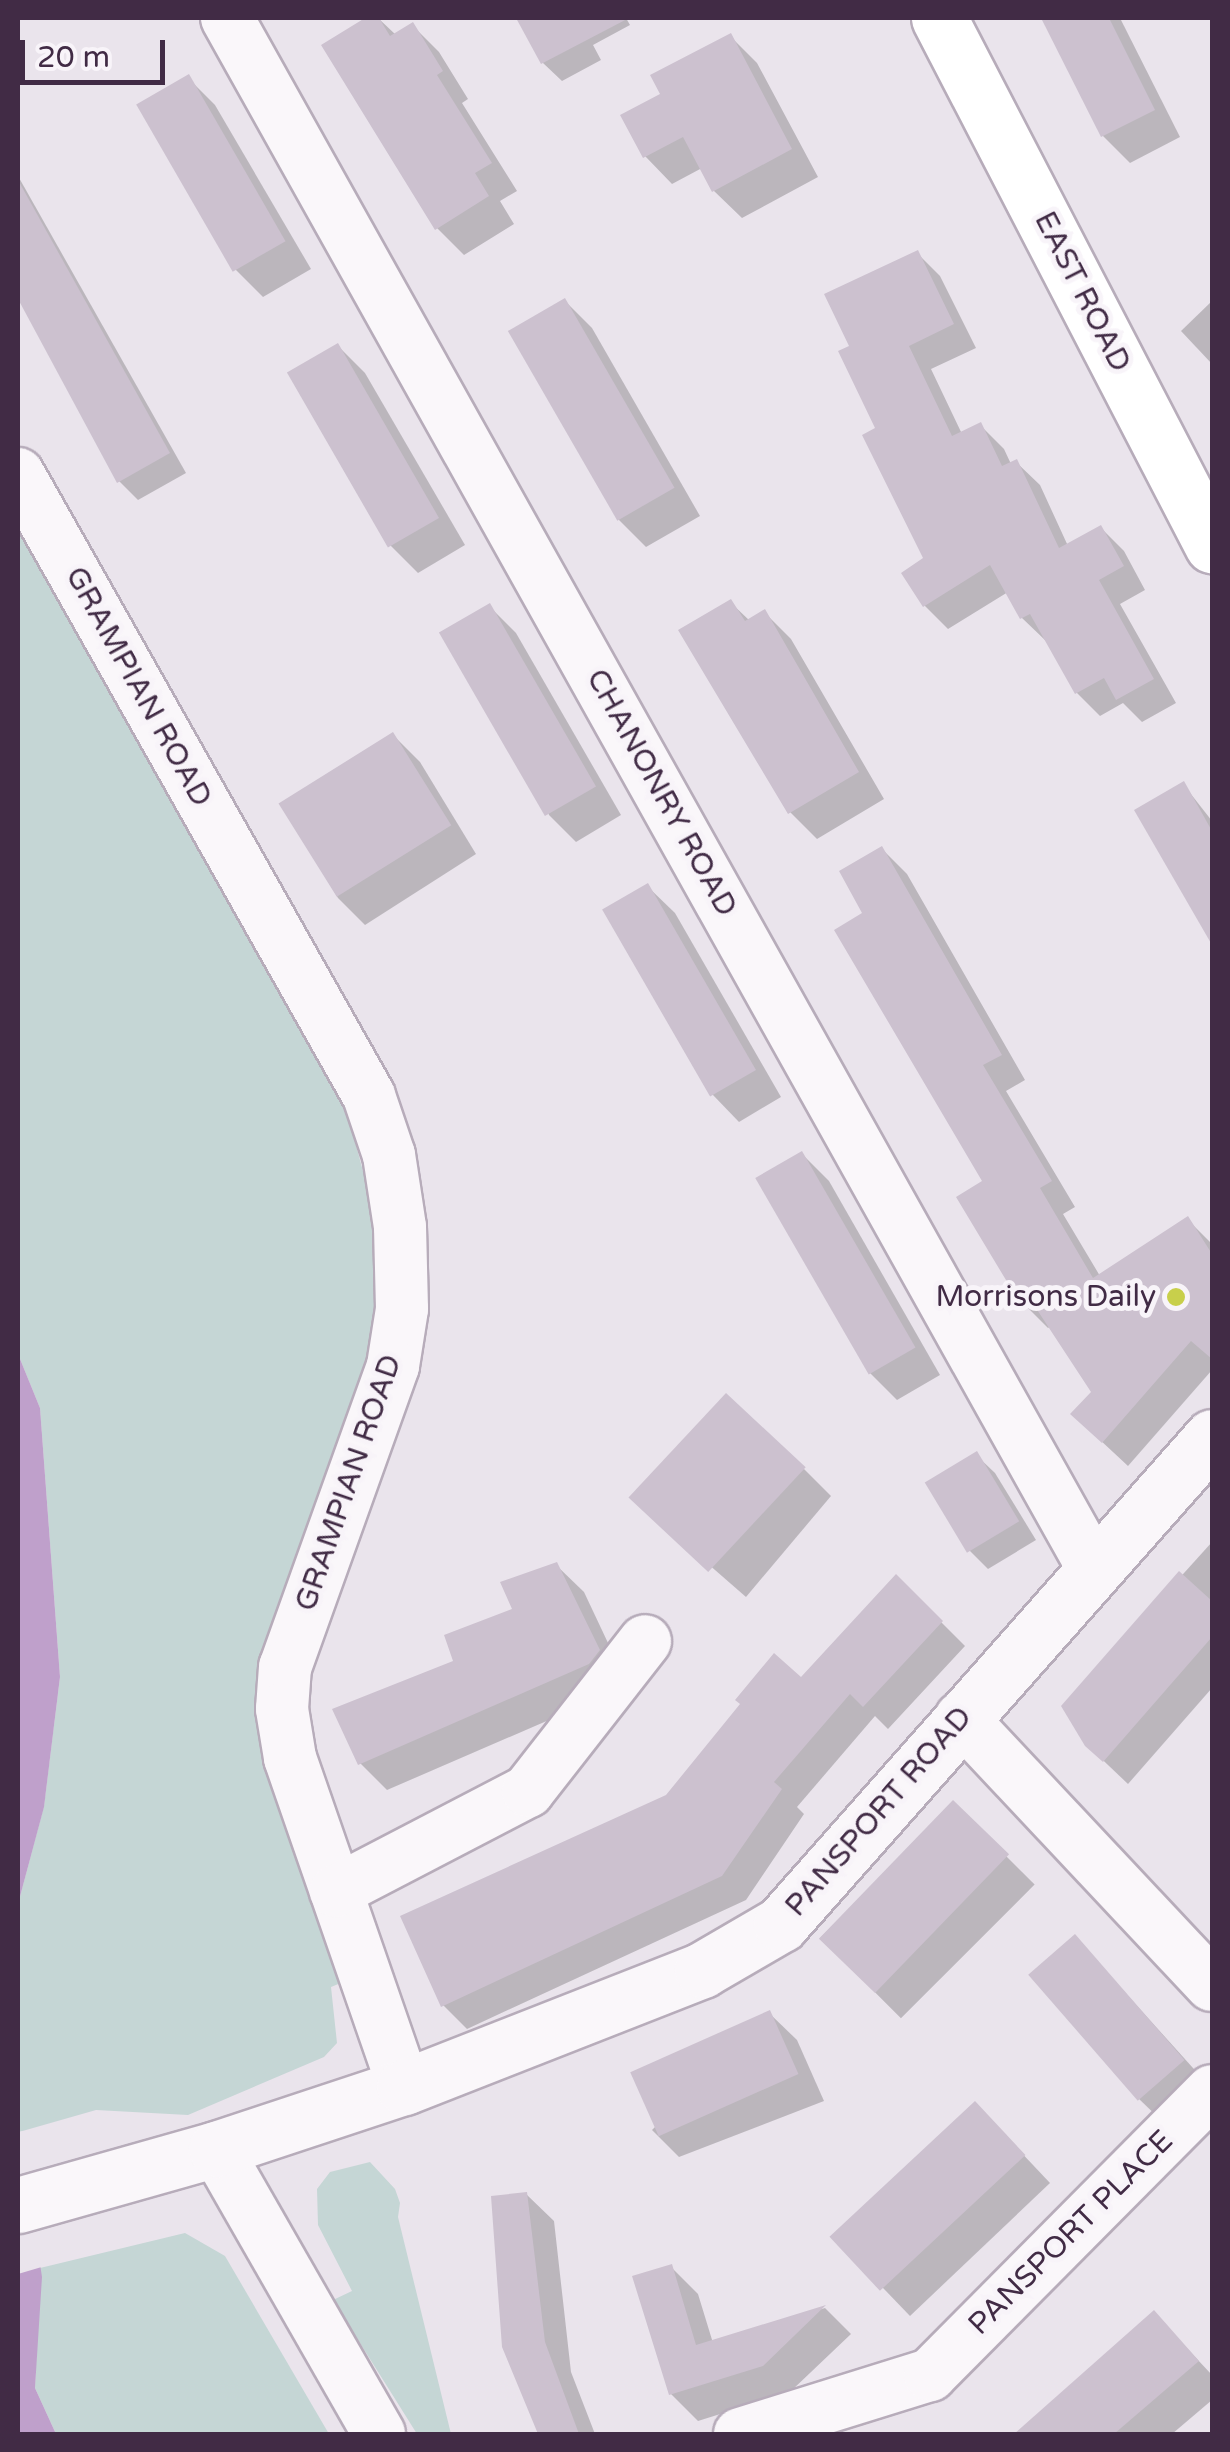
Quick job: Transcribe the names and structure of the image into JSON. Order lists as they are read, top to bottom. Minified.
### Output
{"streets":{"highway":["EAST ROAD"],"street":["GRAMPIAN ROAD","CHANONRY ROAD","PANSPORT ROAD","PANSPORT PLACE"]},"crossings":[["GRAMPIAN ROAD","PANSPORT ROAD"],["CHANONRY ROAD","PANSPORT ROAD"]],"places":["Morrisons Daily"],"scale_bar":"20 m"}
